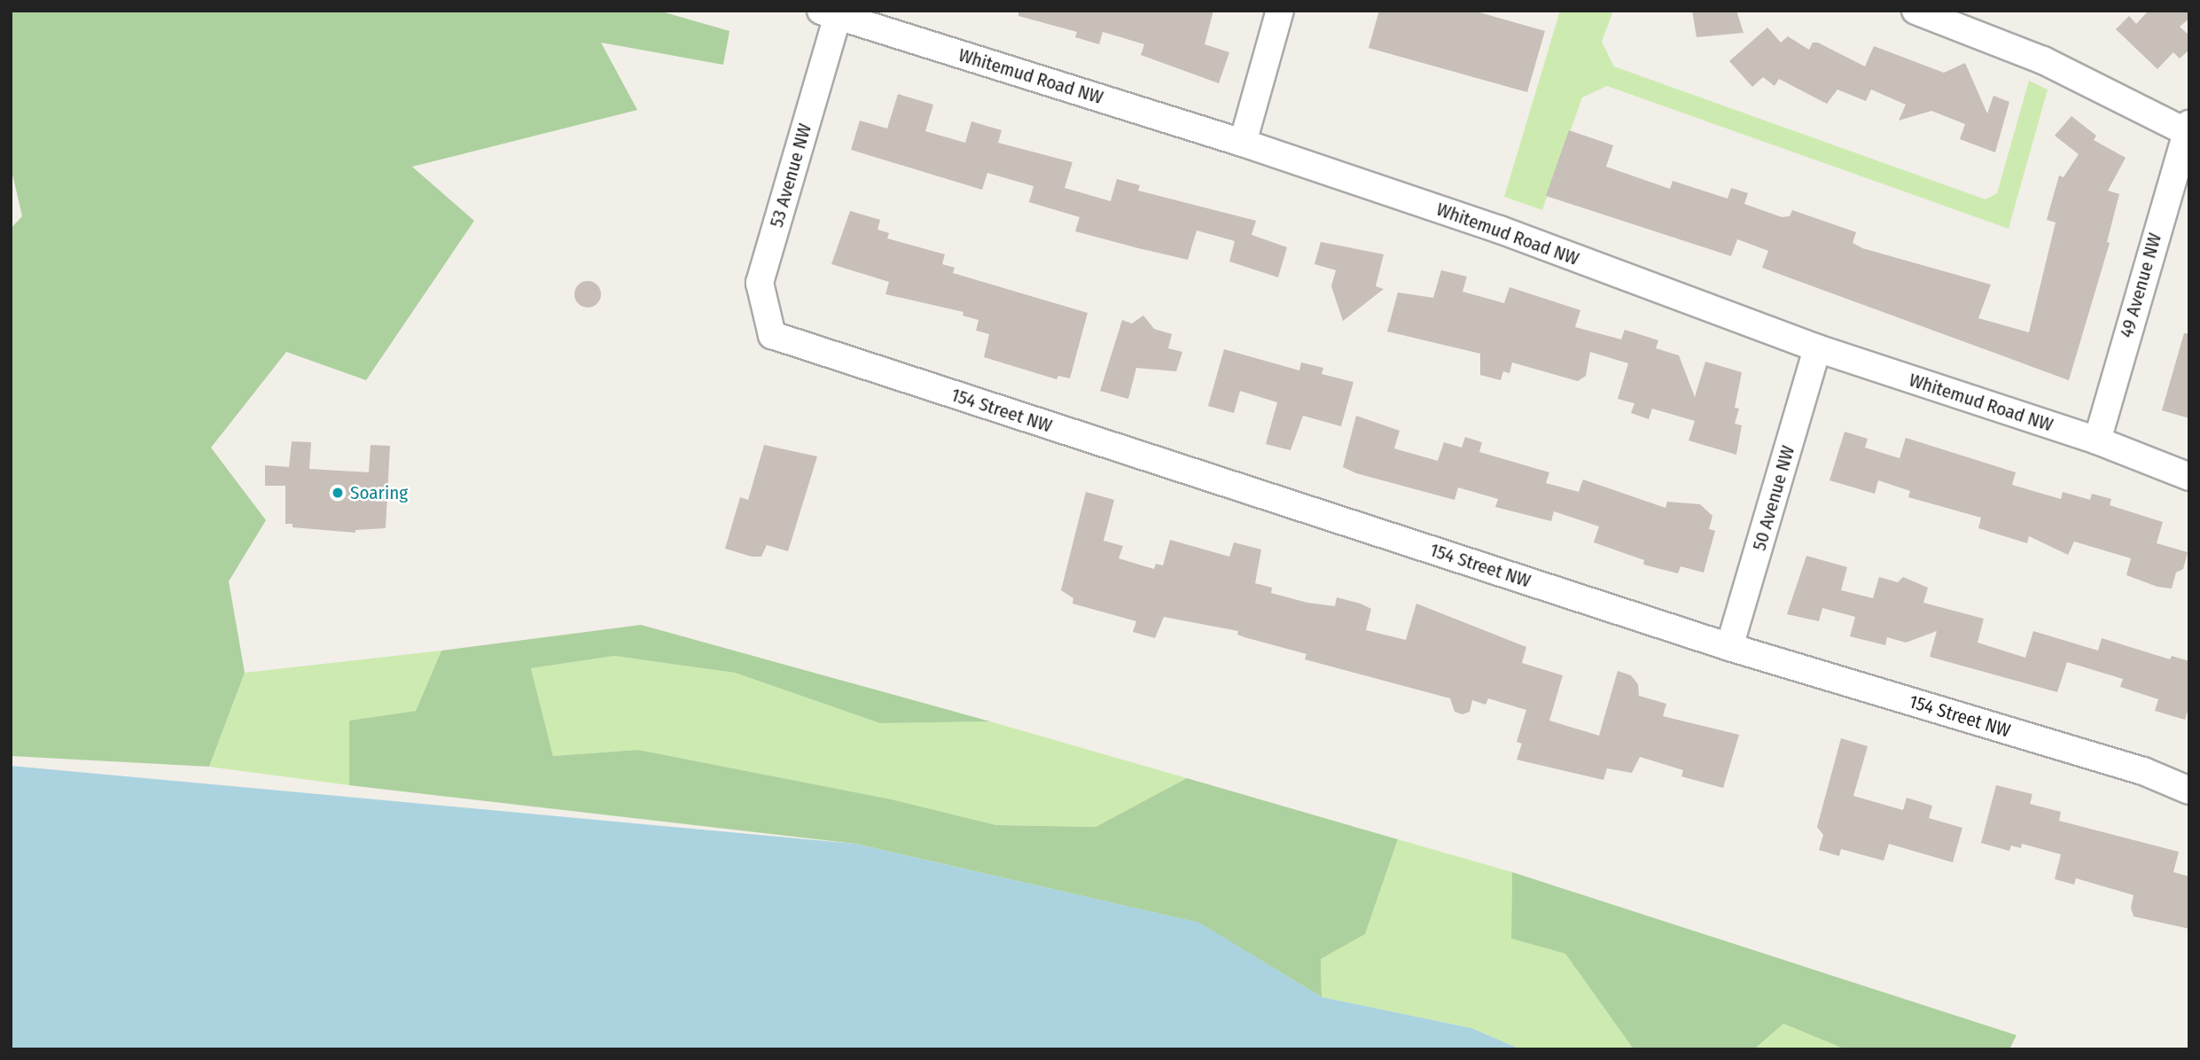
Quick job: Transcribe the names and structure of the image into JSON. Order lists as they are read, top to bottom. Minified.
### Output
{"streets":{"street":["Whitemud Road NW","53 Avenue NW","49 Avenue NW","154 Street NW","50 Avenue NW"]},"crossings":[["Whitemud Road NW","53 Avenue NW"],["Whitemud Road NW","49 Avenue NW"],["Whitemud Road NW","50 Avenue NW"],["53 Avenue NW","154 Street NW"],["154 Street NW","50 Avenue NW"]],"places":["Soaring"]}
